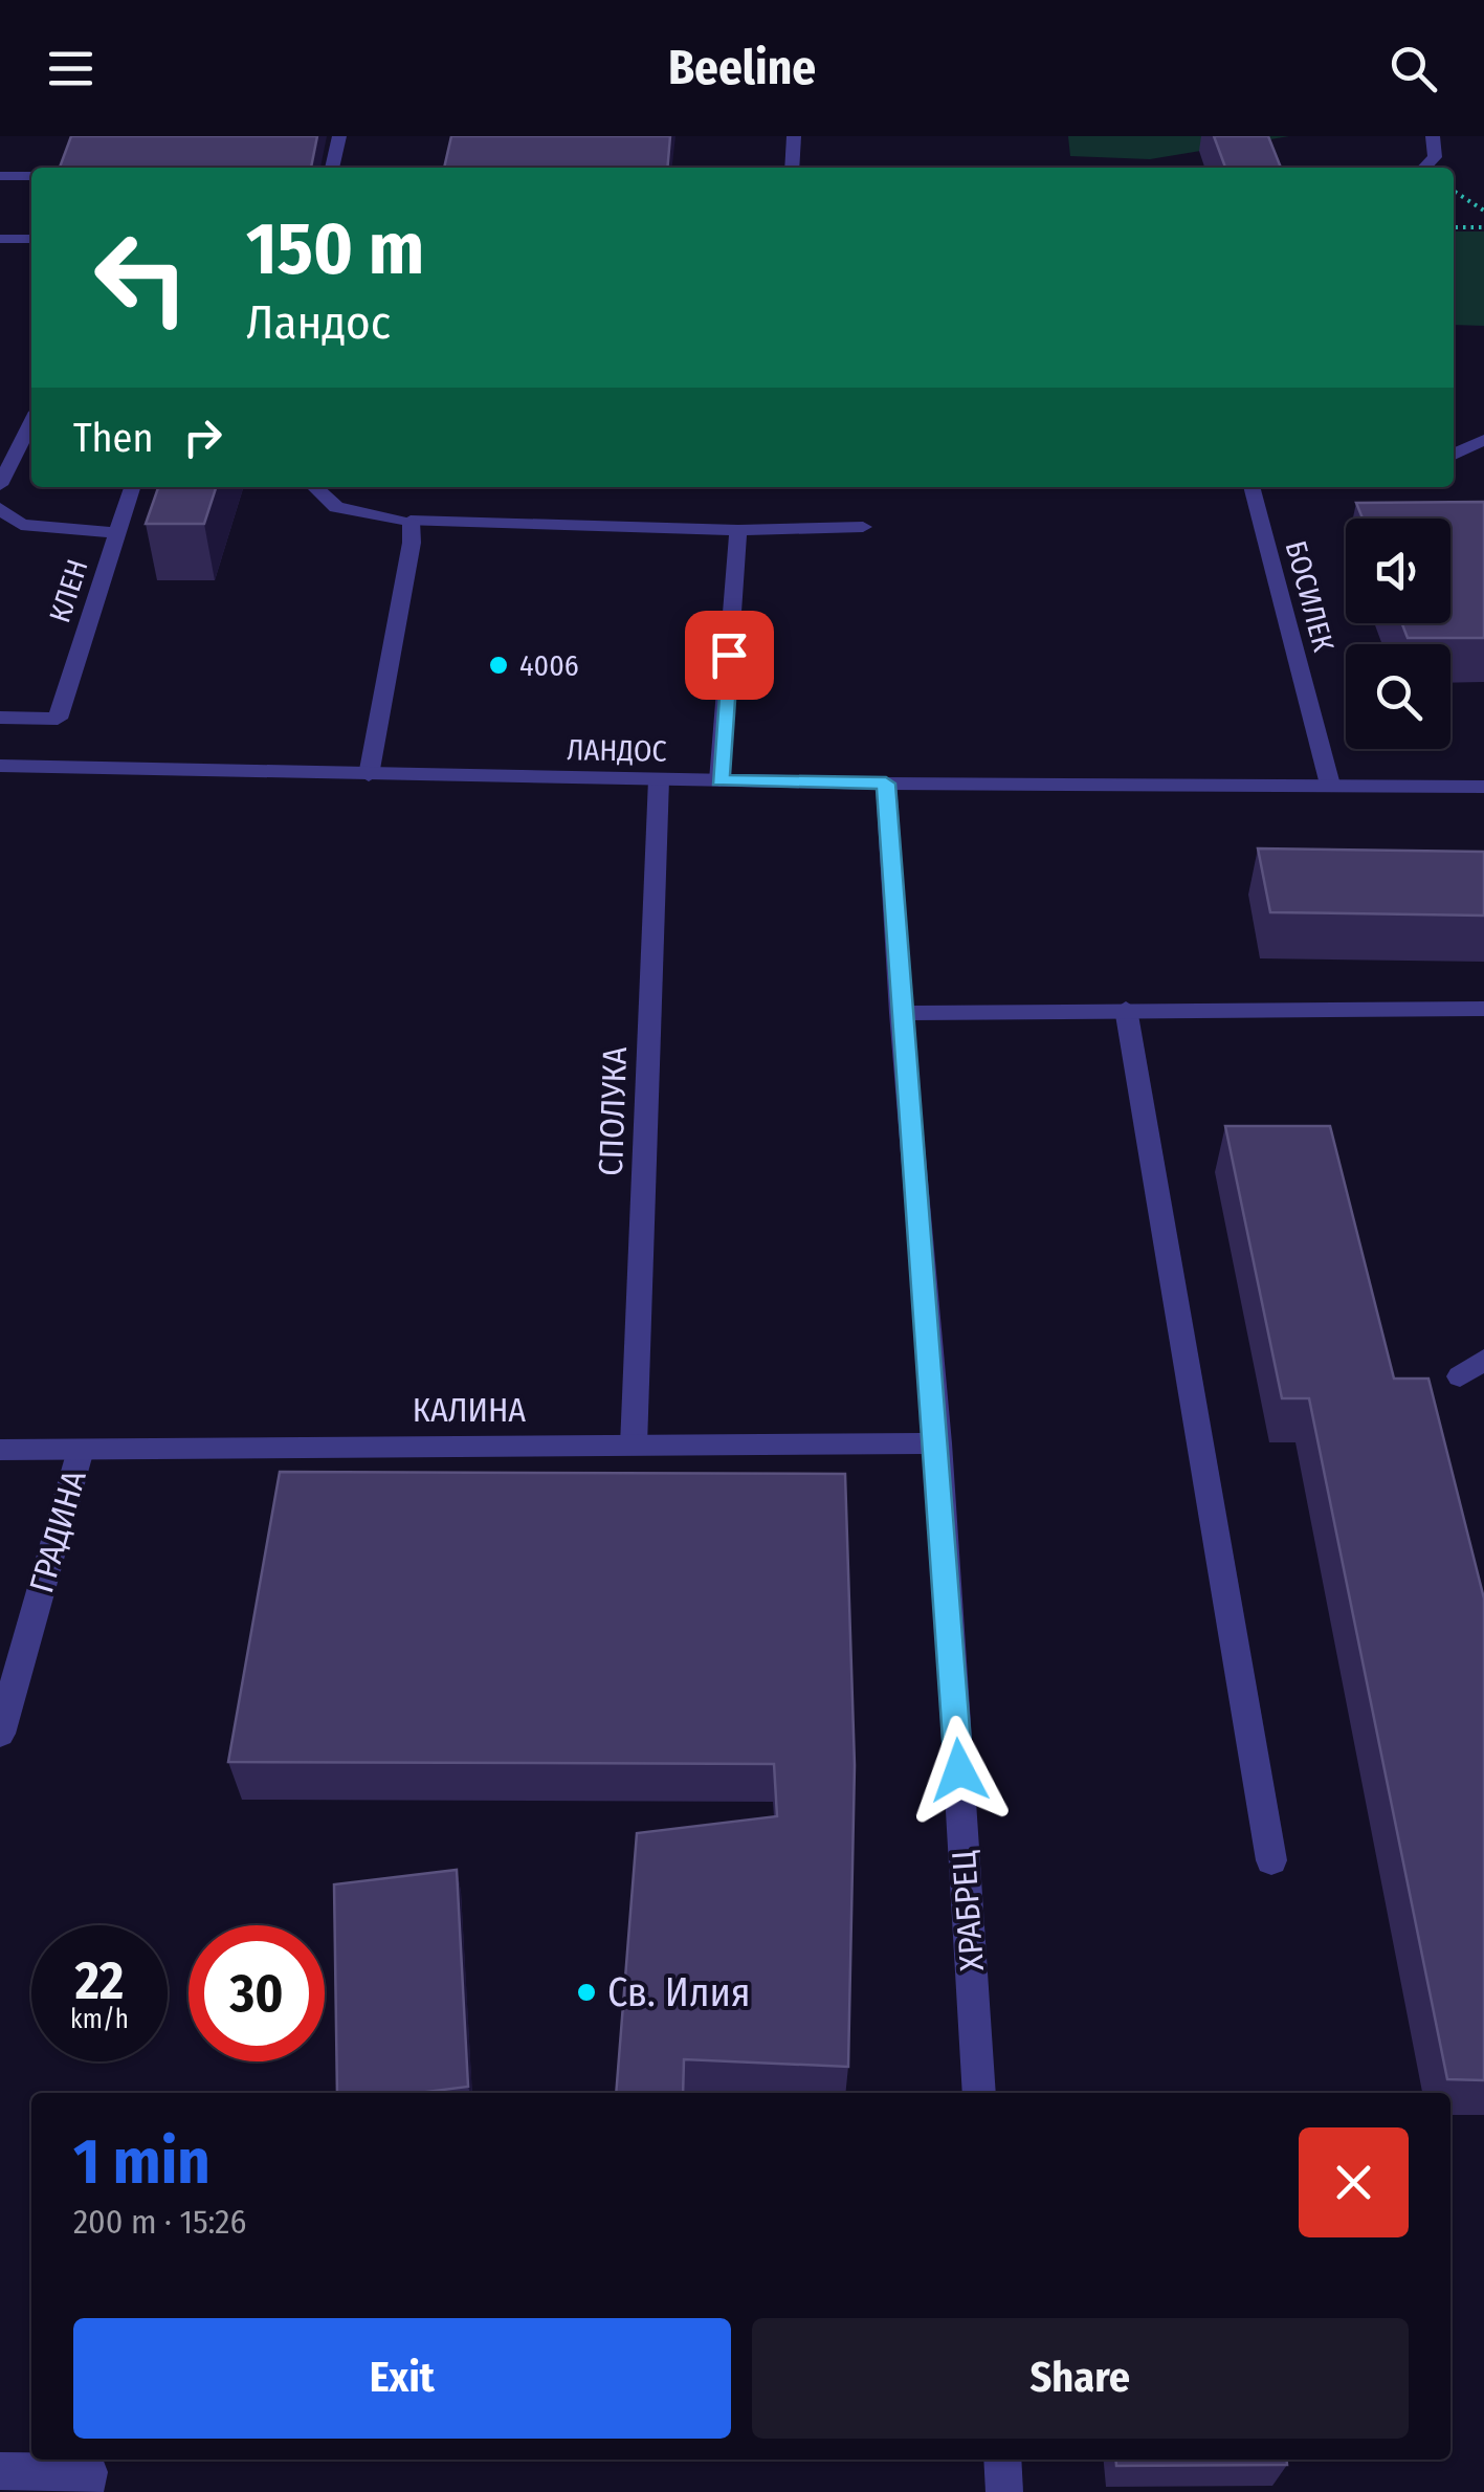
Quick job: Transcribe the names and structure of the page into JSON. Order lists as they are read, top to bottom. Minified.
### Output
{"streets":{"street":["КЛЕН","БОСИЛЕК","ЛАНДОС","СПОЛУКА","КАЛИНА","ГРАДИНА","ХРАБРЕЦ"]},"crossings":[["БОСИЛЕК","ЛАНДОС"],["ЛАНДОС","СПОЛУКА"],["ЛАНДОС","ХРАБРЕЦ"],["СПОЛУКА","КАЛИНА"],["КАЛИНА","ГРАДИНА"],["КАЛИНА","ХРАБРЕЦ"]],"places":["4006","Св. Илия"],"page":{"header":"Beeline","turn":["150 m","Ландос"],"then":"Then","speed":"22 km/h","limit":"30","heading":["1 min","200 m · 15:26"],"buttons":["Exit","Share"]}}
